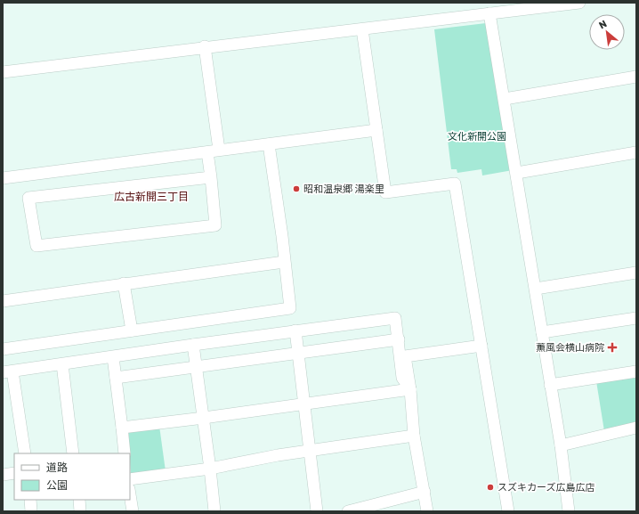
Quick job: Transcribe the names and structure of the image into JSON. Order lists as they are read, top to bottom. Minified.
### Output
{"districts":["広古新開三丁目"],"parks":["文化新開公園"],"places":{"other":["昭和温泉郷 湯楽里","スズキカーズ広島広店"],"health":["薫風会横山病院"]},"legend":["道路","公園"],"north":"top left"}
